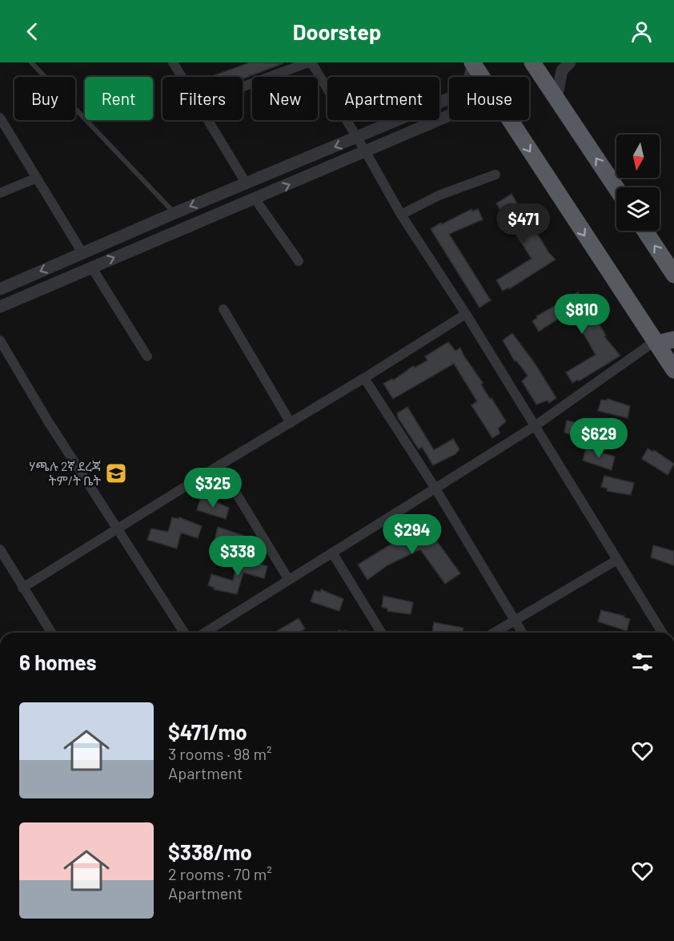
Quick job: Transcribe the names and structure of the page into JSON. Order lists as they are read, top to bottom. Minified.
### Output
{"places":{"school or university":["ሃጫሉ 2ኛ ደረጃ ትም/ት ቤት"]},"north":"bottom","page":{"header":"Doorstep","chip":["Buy","Rent","Filters","New","Apartment","House"],"price":["$471","$810","$629","$325","$294","$338"],"heading":"6 homes","list":[{"name":"$471/mo","note":"3 rooms · 98 m² · Apartment"},{"name":"$338/mo","note":"2 rooms · 70 m² · Apartment"}]}}
